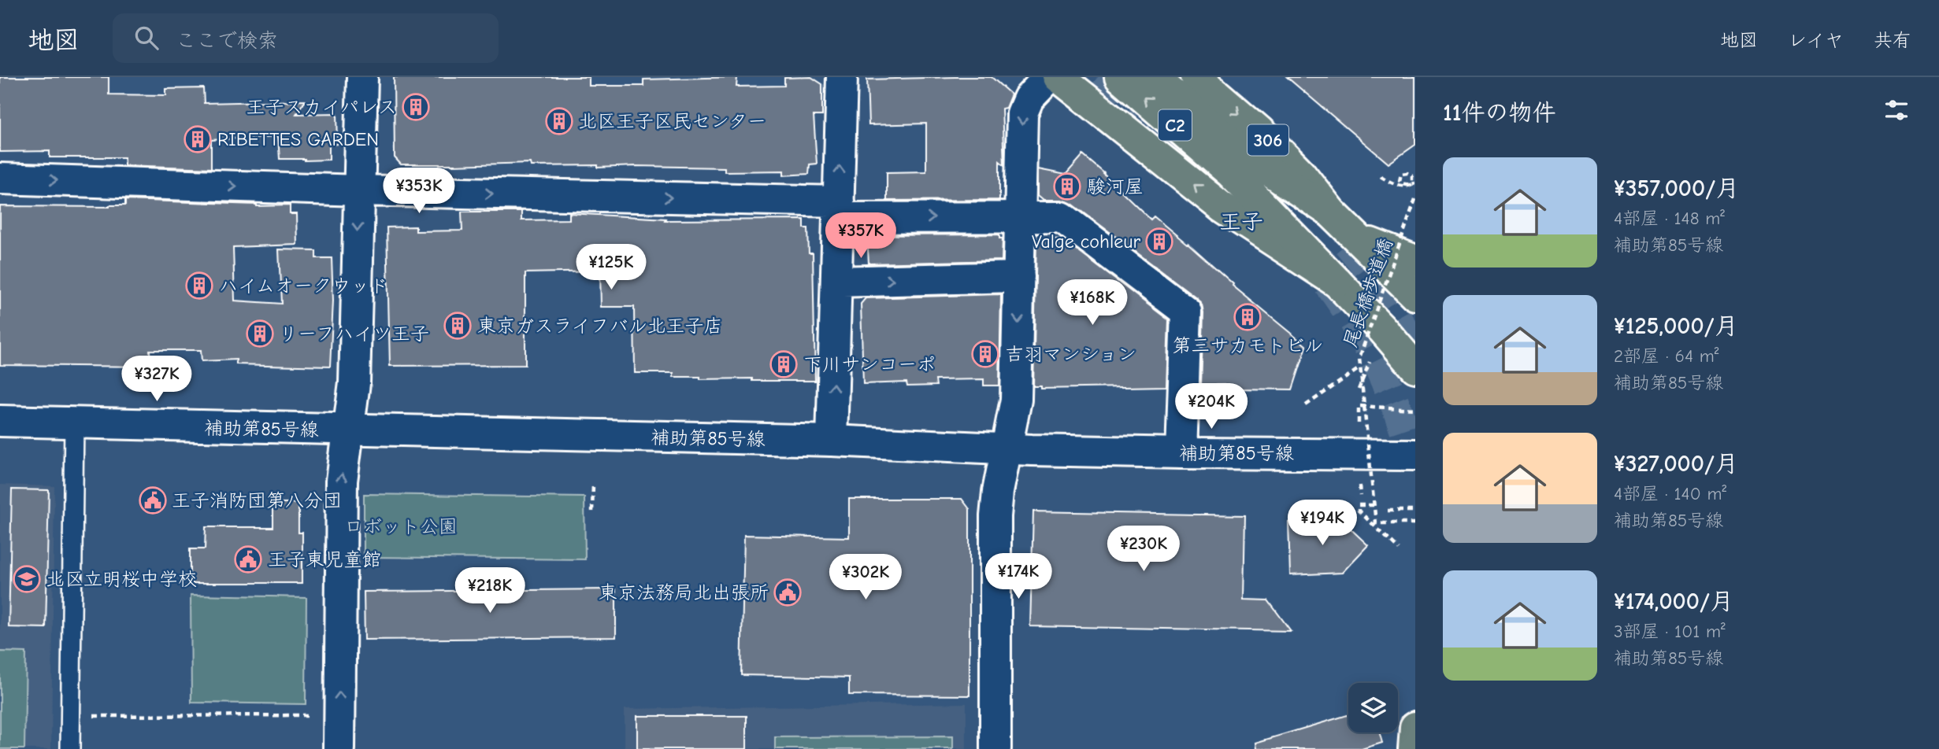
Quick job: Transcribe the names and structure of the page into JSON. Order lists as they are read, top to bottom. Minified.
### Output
{"streets":{"main road":["C2","306"],"street":["補助第85号線"],"path":["尾長橋歩道橋"]},"districts":["王子"],"parks":["ロボット公園"],"places":{"building":["王子スカイパレス","北区王子区民センター","RIBETTES GARDEN","駿河屋","Valge cohleur","ハイムオークウッド","第三サカモトビル","東京ガスライフバル北王子店","リーフハイツ王子","吉羽マンション","下川サンコーポ"],"public building":["王子消防団第八分団","王子東児童館","東京法務局北出張所"],"school or university":["北区立明桜中学校"]},"page":{"header":"地図","search":"ここで検索","nav":["地図","レイヤ","共有"],"heading":"11件の物件","list":[{"name":"¥357,000/月","note":"4部屋 · 148 m² · 補助第85号線"},{"name":"¥125,000/月","note":"2部屋 · 64 m² · 補助第85号線"},{"name":"¥327,000/月","note":"4部屋 · 140 m² · 補助第85号線"},{"name":"¥174,000/月","note":"3部屋 · 101 m² · 補助第85号線"}],"price":["¥353K","¥357K","¥125K","¥168K","¥327K","¥204K","¥194K","¥230K","¥174K","¥302K","¥218K"]}}
